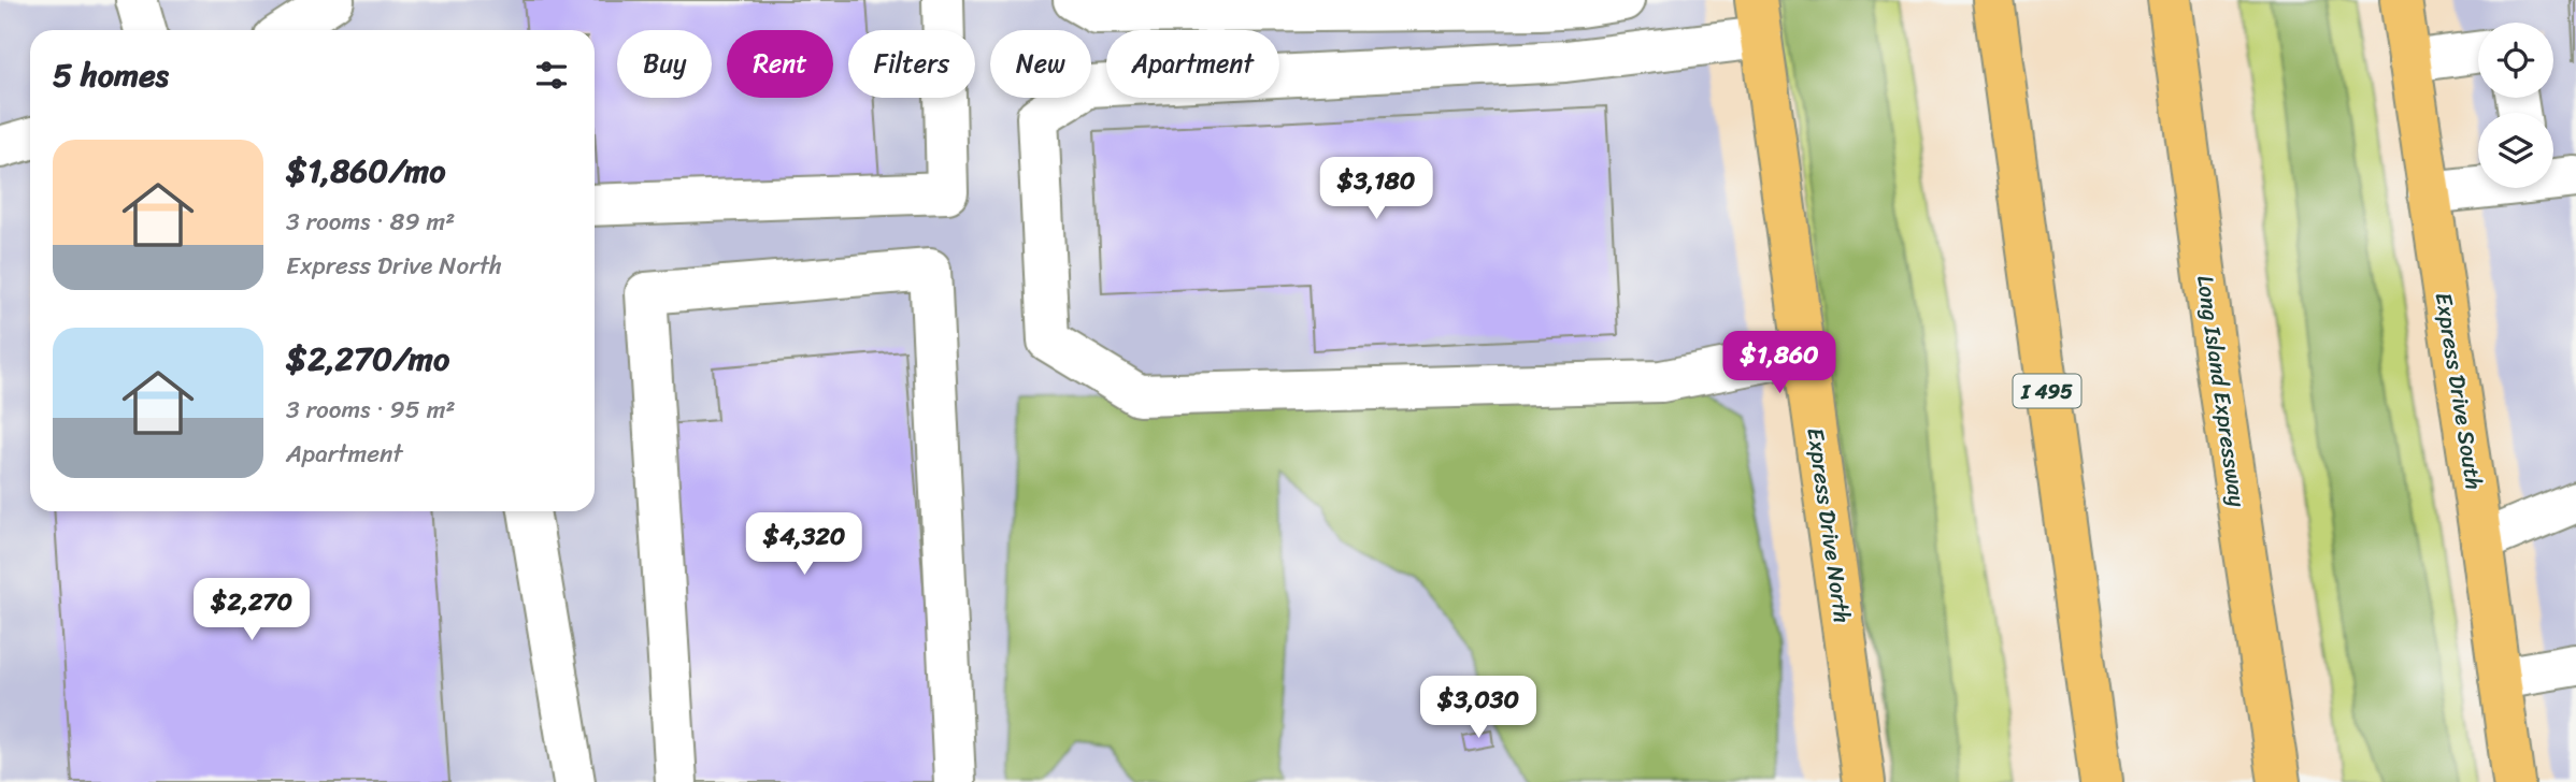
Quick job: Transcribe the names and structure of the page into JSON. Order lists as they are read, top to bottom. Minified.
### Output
{"streets":{"main road":["I 495","Long Island Expressway","Express Drive South","Express Drive North"]},"page":{"chip":["Buy","Rent","Filters","New","Apartment"],"heading":"5 homes","list":[{"name":"$1,860/mo","note":"3 rooms · 89 m² · Express Drive North"},{"name":"$2,270/mo","note":"3 rooms · 95 m² · Apartment"}],"price":["$3,180","$1,860","$4,320","$2,270","$3,030"]}}
